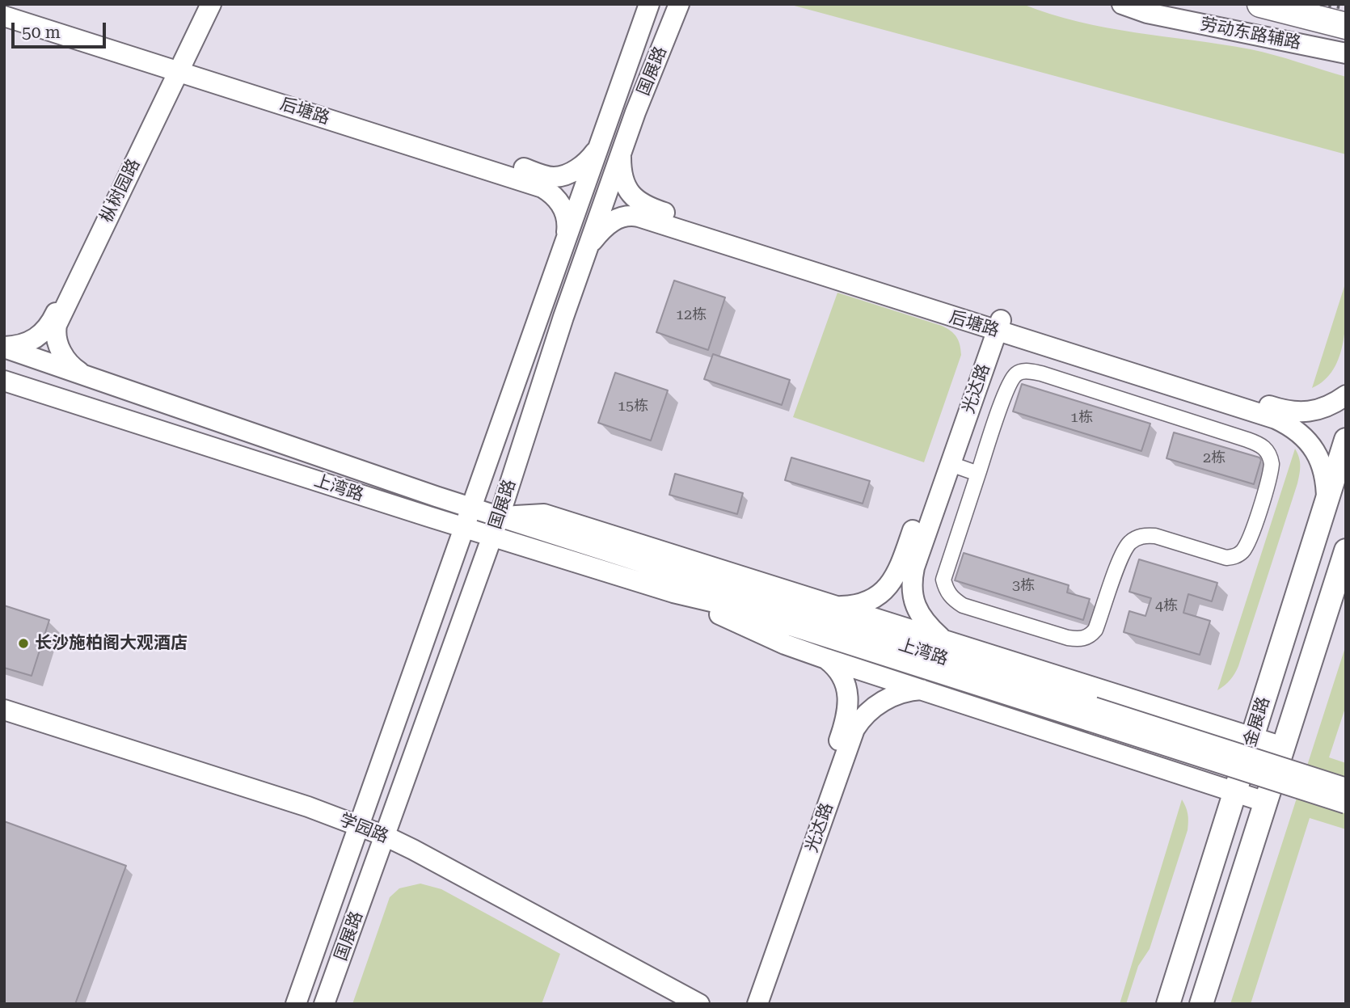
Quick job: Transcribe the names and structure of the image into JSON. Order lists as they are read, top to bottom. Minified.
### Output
{"streets":{"main road":["劳动东路辅路","国展路","后塘路","枞树园路","光达路","上湾路","金展路","学园路"]},"crossings":[["国展路","后塘路"],["国展路","上湾路"],["国展路","学园路"],["后塘路","枞树园路"],["后塘路","光达路"],["后塘路","金展路"],["枞树园路","上湾路"],["光达路","上湾路"],["上湾路","金展路"]],"places":["长沙施柏阁大观酒店"],"house_numbers":["12栋","15栋","1栋","2栋","3栋","4栋"],"scale_bar":"50 m"}
